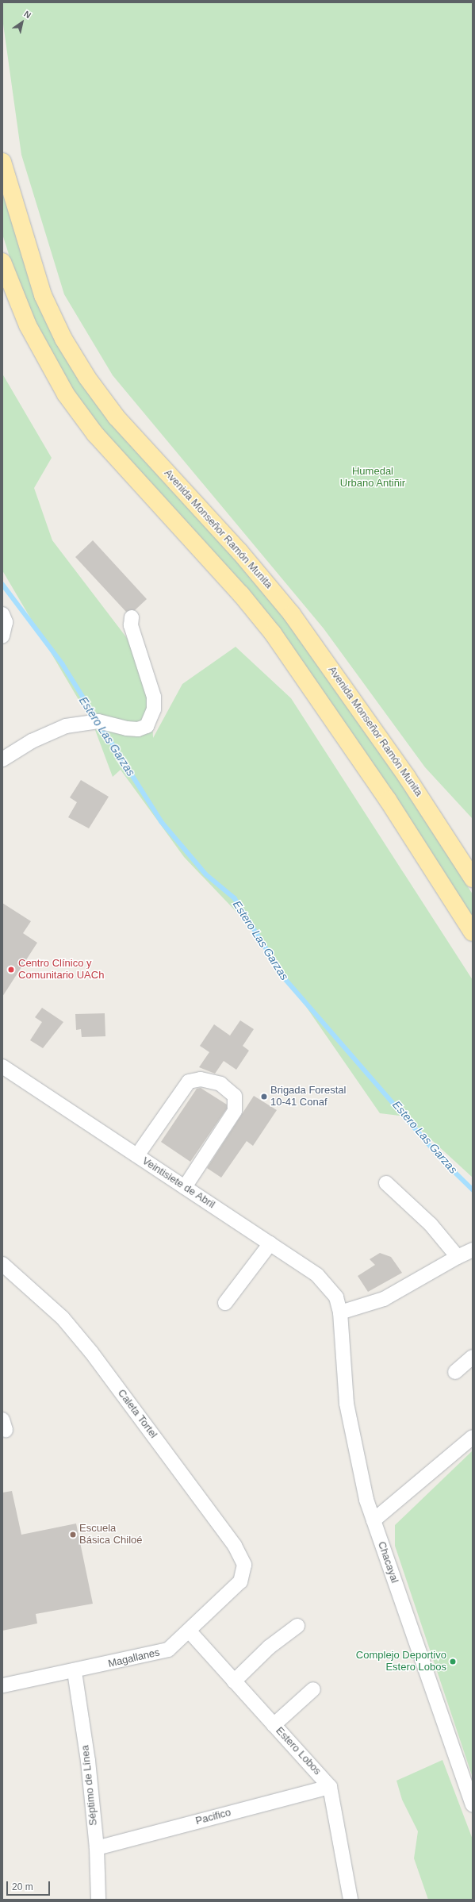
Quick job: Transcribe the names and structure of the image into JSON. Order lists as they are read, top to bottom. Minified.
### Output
{"streets":{"main road":["Avenida Monseñor Ramón Munita"],"street":["Veintisiete de Abril","Caleta Tortel","Chacayal","Magallanes","Estero Lobos","Séptimo de Línea","Pacifico"]},"crossings":[["Veintisiete de Abril","Chacayal"],["Caleta Tortel","Magallanes"],["Magallanes","Estero Lobos"],["Magallanes","Séptimo de Línea"],["Estero Lobos","Pacifico"],["Séptimo de Línea","Pacifico"]],"water":["Estero Las Garzas"],"parks":["Humedal Urbano Antiñir"],"places":["Centro Clínico y Comunitario UACh","Brigada Forestal 10-41 Conaf","Escuela Básica Chiloé","Complejo Deportivo Estero Lobos"],"scale_bar":"20 m","north":"top right"}
